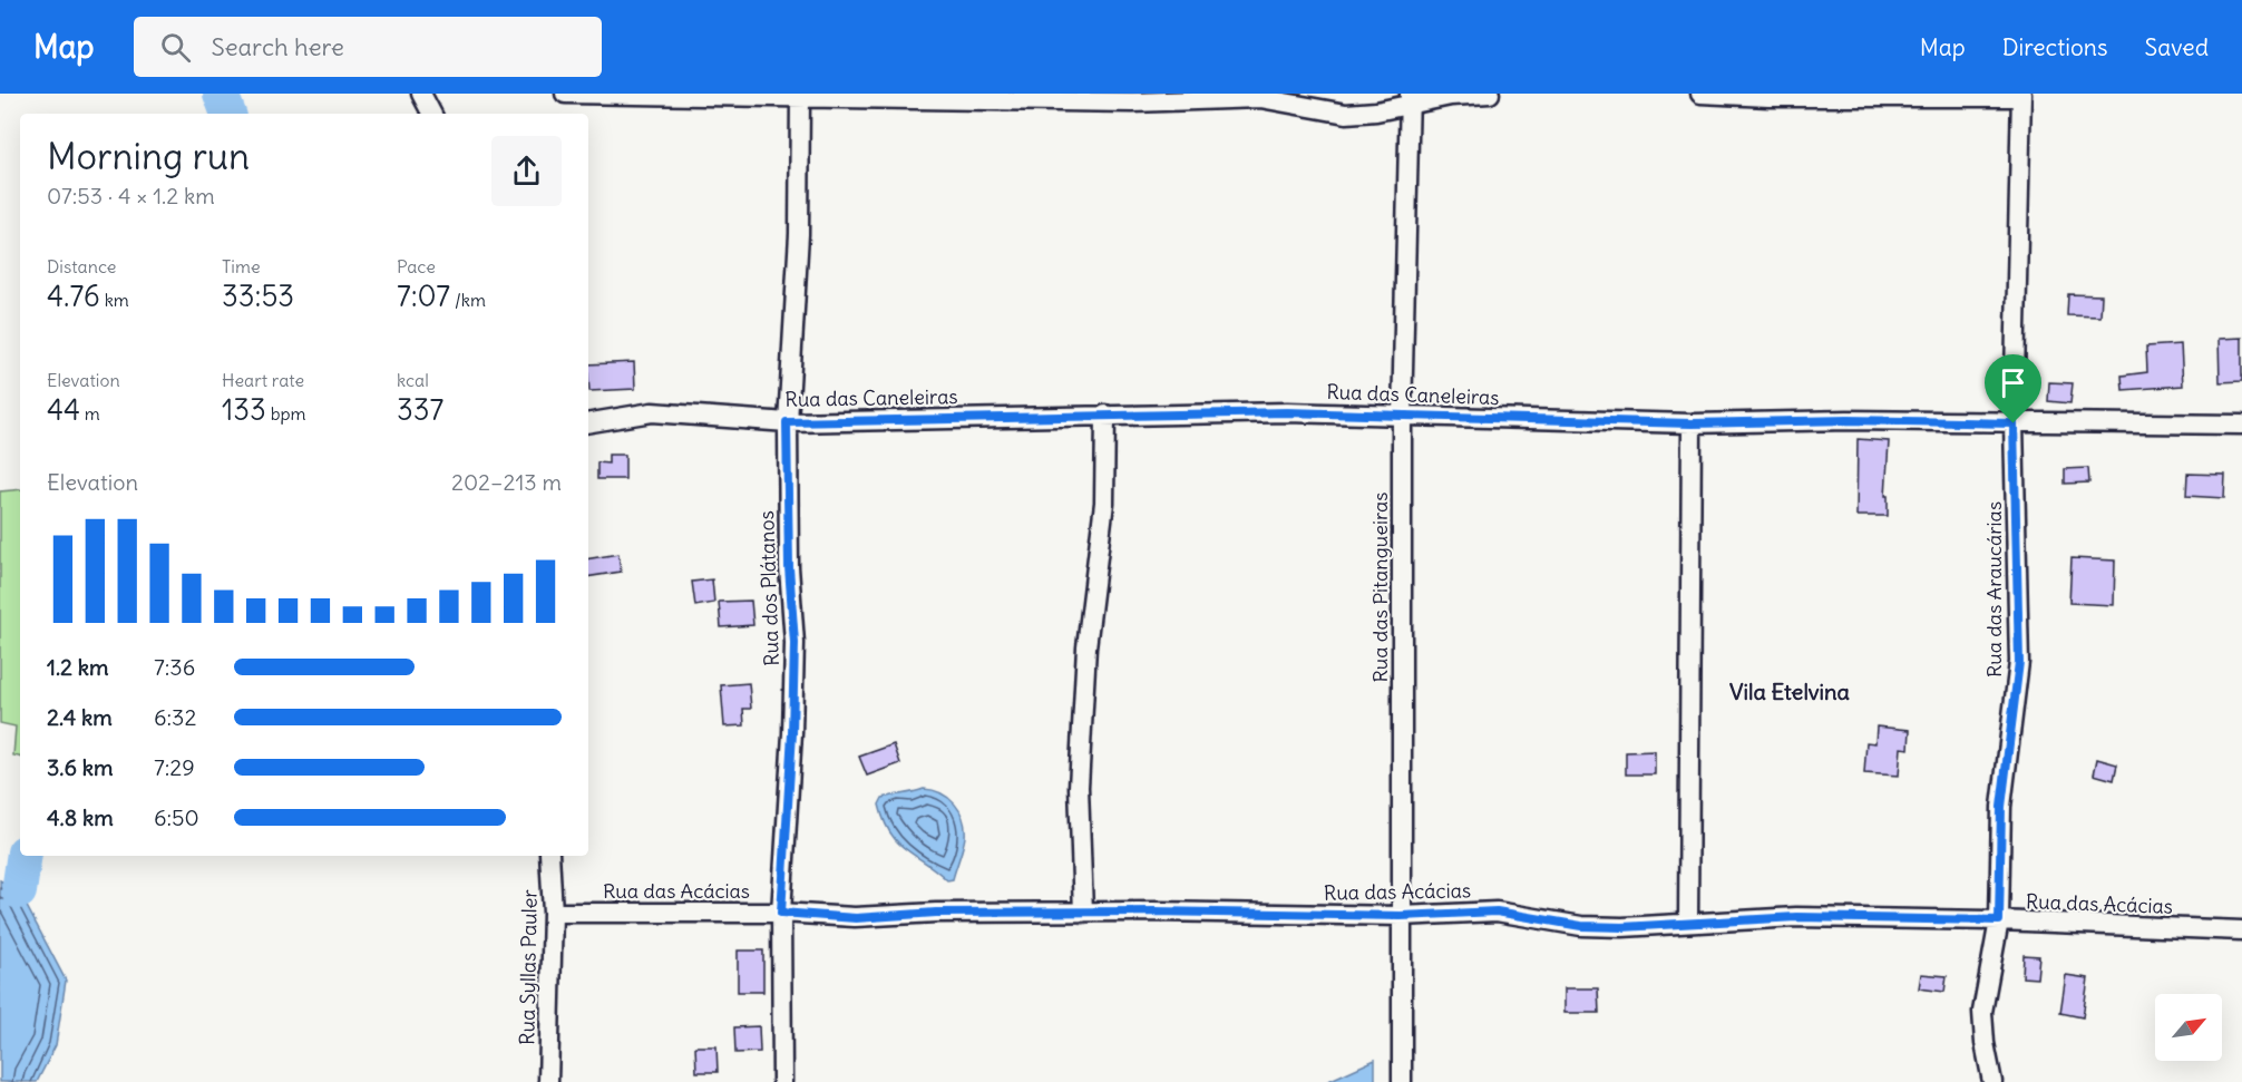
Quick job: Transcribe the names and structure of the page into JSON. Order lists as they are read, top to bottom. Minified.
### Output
{"streets":{"street":["Rua das Caneleiras","Rua das Pitangueiras","Rua dos Plátanos","Rua das Araucárias","Rua das Acácias","Rua Syllas Pauler"]},"crossings":[["Rua das Caneleiras","Rua das Pitangueiras"],["Rua das Caneleiras","Rua dos Plátanos"],["Rua das Caneleiras","Rua das Araucárias"],["Rua das Pitangueiras","Rua das Acácias"],["Rua dos Plátanos","Rua das Acácias"],["Rua das Araucárias","Rua das Acácias"],["Rua das Acácias","Rua Syllas Pauler"]],"districts":["Vila Etelvina"],"north":"top right","page":{"header":"Map","search":"Search here","nav":["Map","Directions","Saved"],"heading":["Morning run","07:53 · 4 × 1.2 km"],"stats":[["Distance","4.76 km"],["Time","33:53"],["Pace","7:07 /km"],["Elevation","44 m"],["Heart rate","133 bpm"],["kcal","337"]],"chart":["Elevation","202–213 m"],"list":[{"name":"1.2 km","note":"7:36"},{"name":"2.4 km","note":"6:32"},{"name":"3.6 km","note":"7:29"},{"name":"4.8 km","note":"6:50"}]}}
